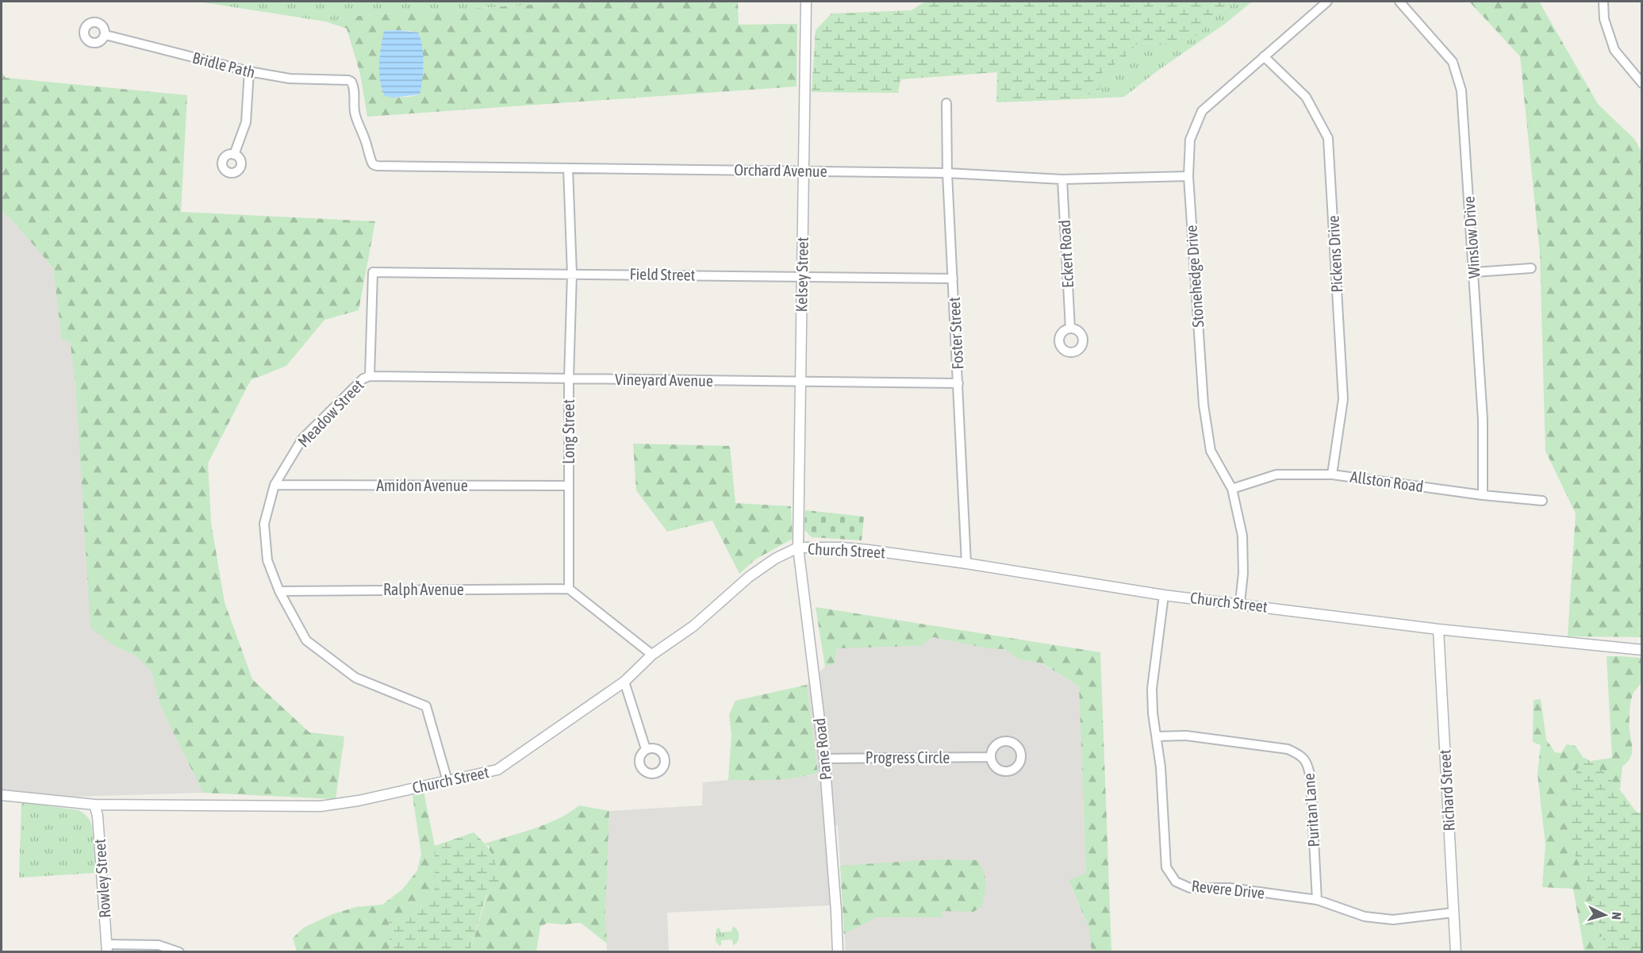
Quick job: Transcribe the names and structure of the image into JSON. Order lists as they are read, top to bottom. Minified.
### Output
{"streets":{"street":["Bridle Path","Orchard Avenue","Winslow Drive","Eckert Road","Pickens Drive","Field Street","Kelsey Street","Stonehedge Drive","Foster Street","Vineyard Avenue","Meadow Street","Long Street","Allston Road","Amidon Avenue","Church Street","Ralph Avenue","Pane Road","Progress Circle","Richard Street","Puritan Lane","Rowley Street","Revere Drive"]},"crossings":[["Bridle Path","Orchard Avenue"],["Orchard Avenue","Eckert Road"],["Orchard Avenue","Kelsey Street"],["Orchard Avenue","Stonehedge Drive"],["Orchard Avenue","Foster Street"],["Orchard Avenue","Long Street"],["Winslow Drive","Allston Road"],["Pickens Drive","Stonehedge Drive"],["Pickens Drive","Allston Road"],["Field Street","Kelsey Street"],["Field Street","Foster Street"],["Field Street","Meadow Street"],["Field Street","Long Street"],["Kelsey Street","Vineyard Avenue"],["Kelsey Street","Church Street"],["Kelsey Street","Pane Road"],["Stonehedge Drive","Allston Road"],["Stonehedge Drive","Church Street"],["Foster Street","Vineyard Avenue"],["Foster Street","Church Street"],["Vineyard Avenue","Meadow Street"],["Vineyard Avenue","Long Street"],["Meadow Street","Amidon Avenue"],["Meadow Street","Church Street"],["Meadow Street","Ralph Avenue"],["Long Street","Amidon Avenue"],["Long Street","Ralph Avenue"],["Church Street","Pane Road"],["Church Street","Richard Street"],["Church Street","Rowley Street"],["Church Street","Revere Drive"],["Pane Road","Progress Circle"],["Richard Street","Revere Drive"],["Puritan Lane","Revere Drive"]],"north":"right"}
